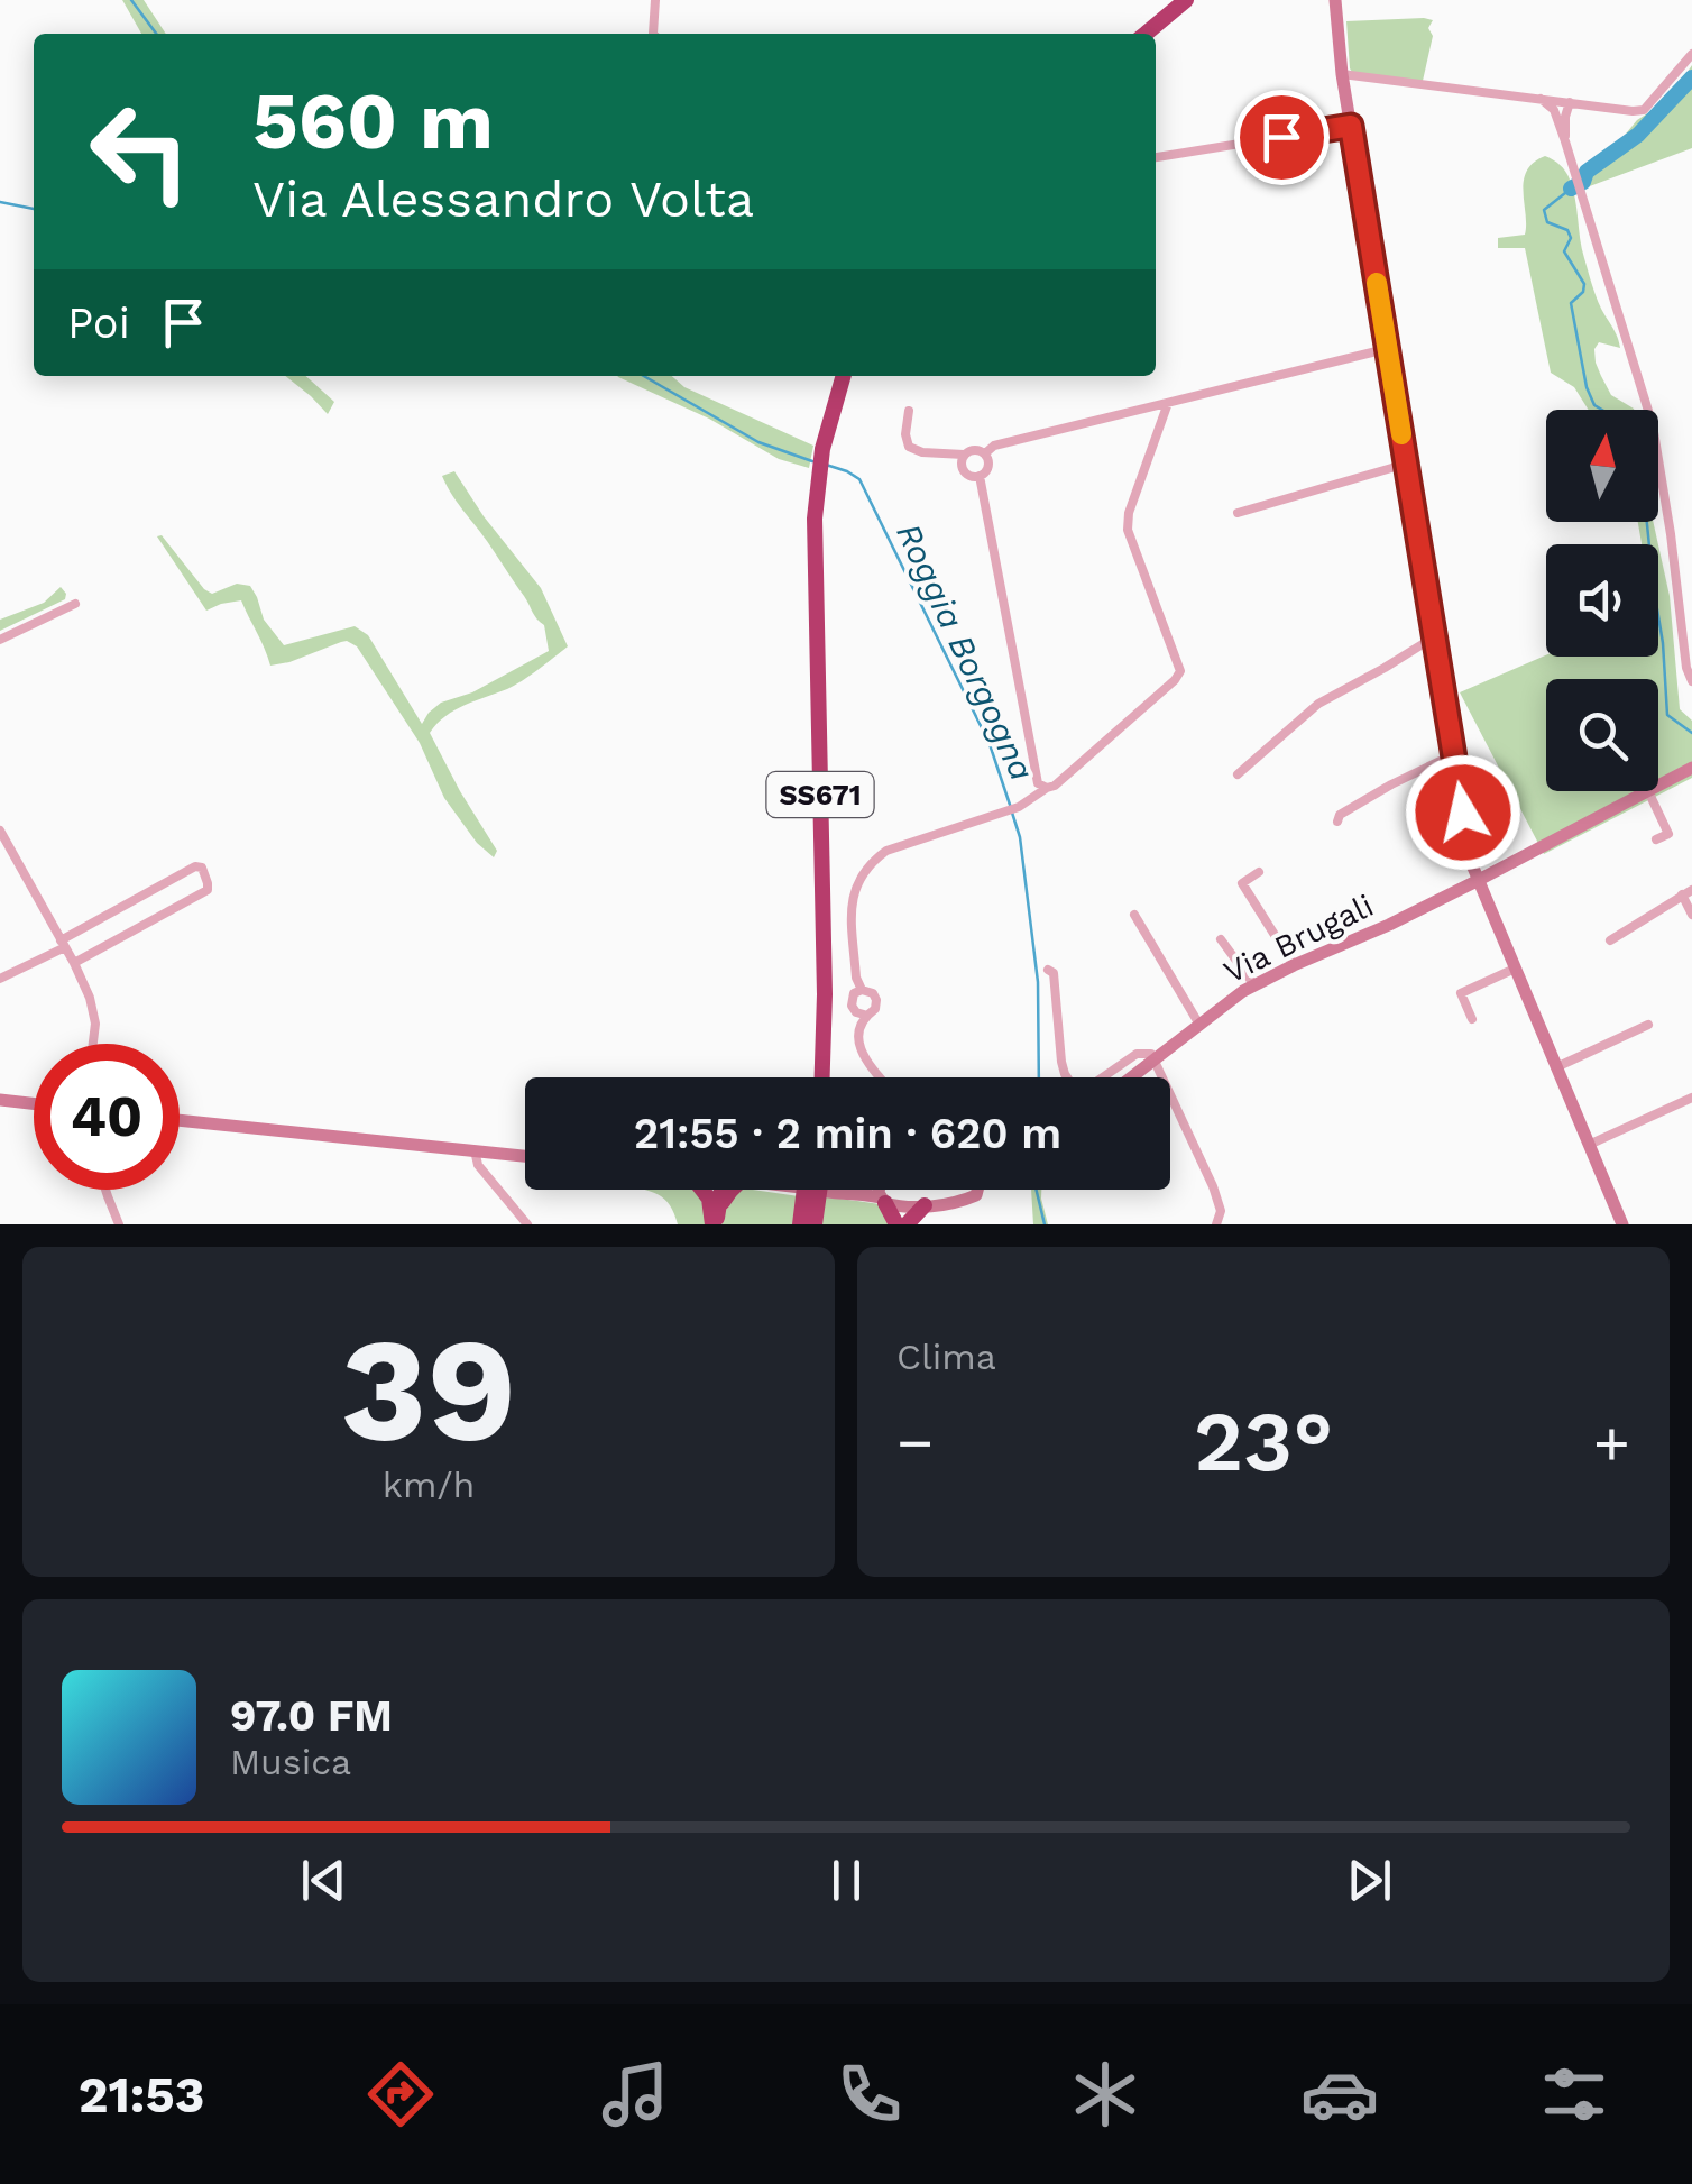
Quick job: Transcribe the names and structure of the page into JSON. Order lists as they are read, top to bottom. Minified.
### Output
{"streets":{"highway":["SS671"],"street":["Via Brugali"]},"water":["Roggia Borgogna"],"north":"top","page":{"turn":["560 m","Via Alessandro Volta"],"then":"Poi","limit":"40","trip":"21:55 · 2 min · 620 m","tile":[["39","km/h"],"Clima"],"heat":["−","23°","+"],"song":["97.0 FM","Musica"],"tabs":"21:53"}}
